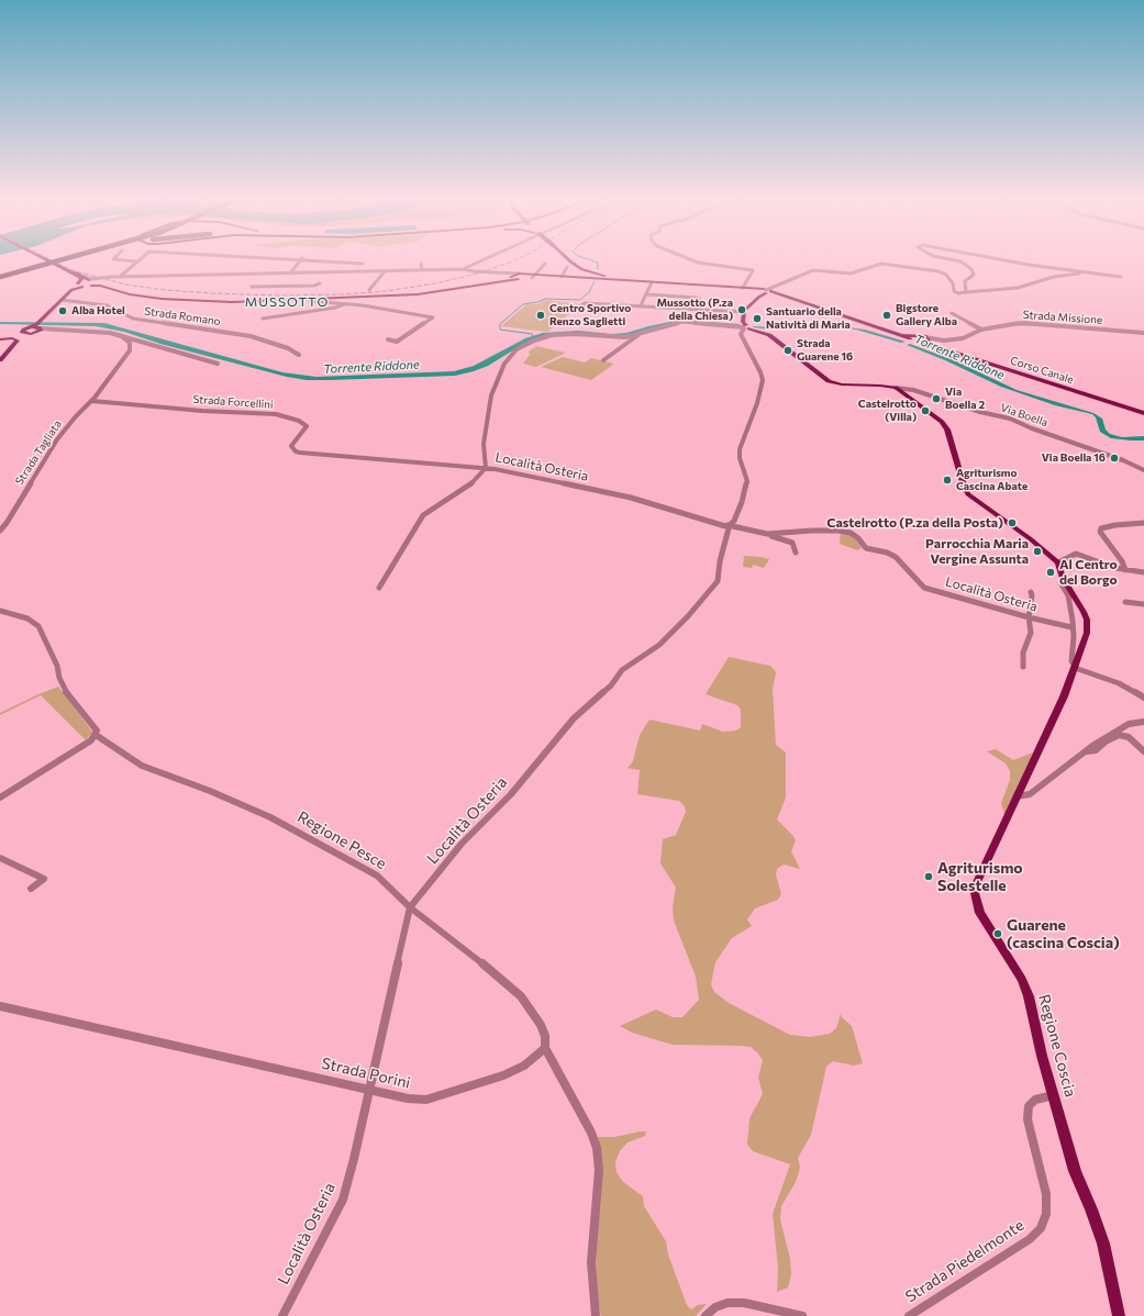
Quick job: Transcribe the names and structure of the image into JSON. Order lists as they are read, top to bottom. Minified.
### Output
{"streets":{"main road":["Corso Canale","Regione Coscia"],"street":["Strada Romano","Strada Missione","Strada Forcellini","Via Boella","Strada Tagliata","Località Osteria","Regione Pesce","Strada Porini","Strada Piedelmonte"]},"crossings":[["Strada Missione","Corso Canale"],["Strada Forcellini","Strada Tagliata"],["Strada Forcellini","Località Osteria"],["Località Osteria","Regione Pesce"],["Località Osteria","Strada Porini"],["Regione Pesce","Strada Porini"],["Regione Coscia","Strada Piedelmonte"]],"districts":["MUSSOTTO"],"water":["Torrente Riddone"],"places":["Mussotto (P.za della Chiesa)","Alba Hotel","Centro Sportivo Renzo Saglietti","Bigstore Gallery Alba","Santuario della Natività di Maria","Strada Guarene 16","Via Boella 2","Castelrotto (Villa)","Via Boella 16","Agriturismo Cascina Abate","Castelrotto (P.za della Posta)","Parrocchia Maria Vergine Assunta","Al Centro del Borgo","Agriturismo Solestelle","Guarene (cascina Coscia)"]}
